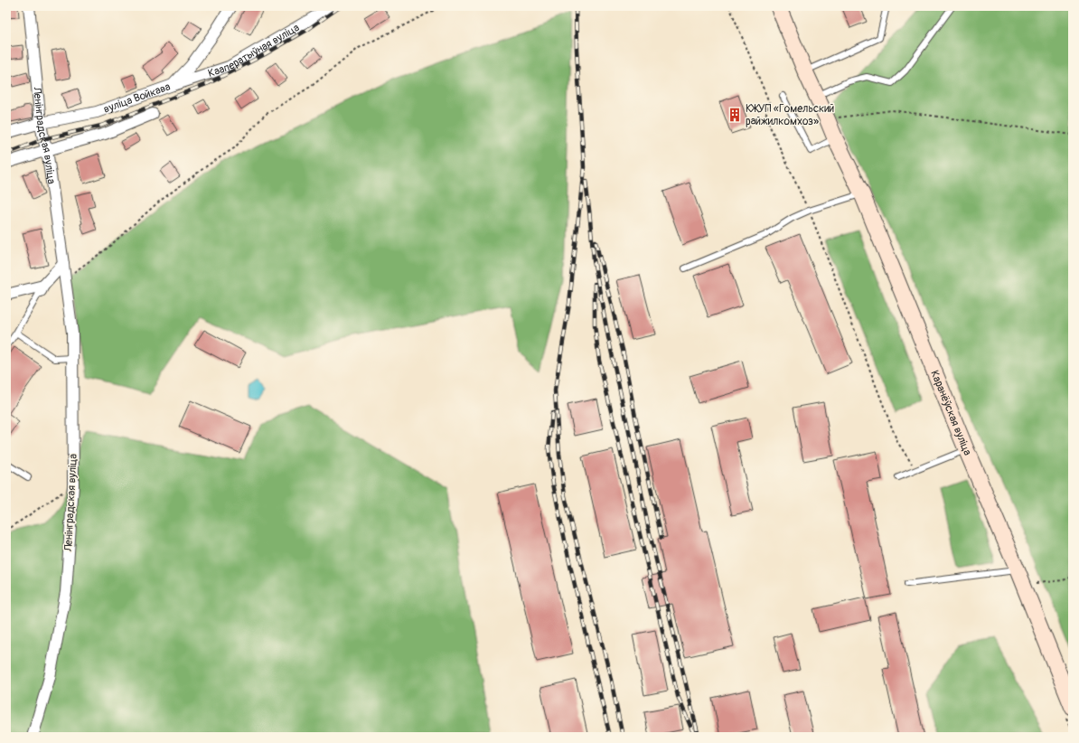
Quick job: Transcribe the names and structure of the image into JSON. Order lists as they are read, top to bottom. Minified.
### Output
{"streets":{"main road":["Каранёўская вуліца"],"street":["Кааператыўная вуліца","вуліца Войкава","Ленінградская вуліца"]},"crossings":[["Кааператыўная вуліца","вуліца Войкава"],["вуліца Войкава","Ленінградская вуліца"]],"places":{"building":["КЖУП «Гомельский райжилкомхоз»"]}}
